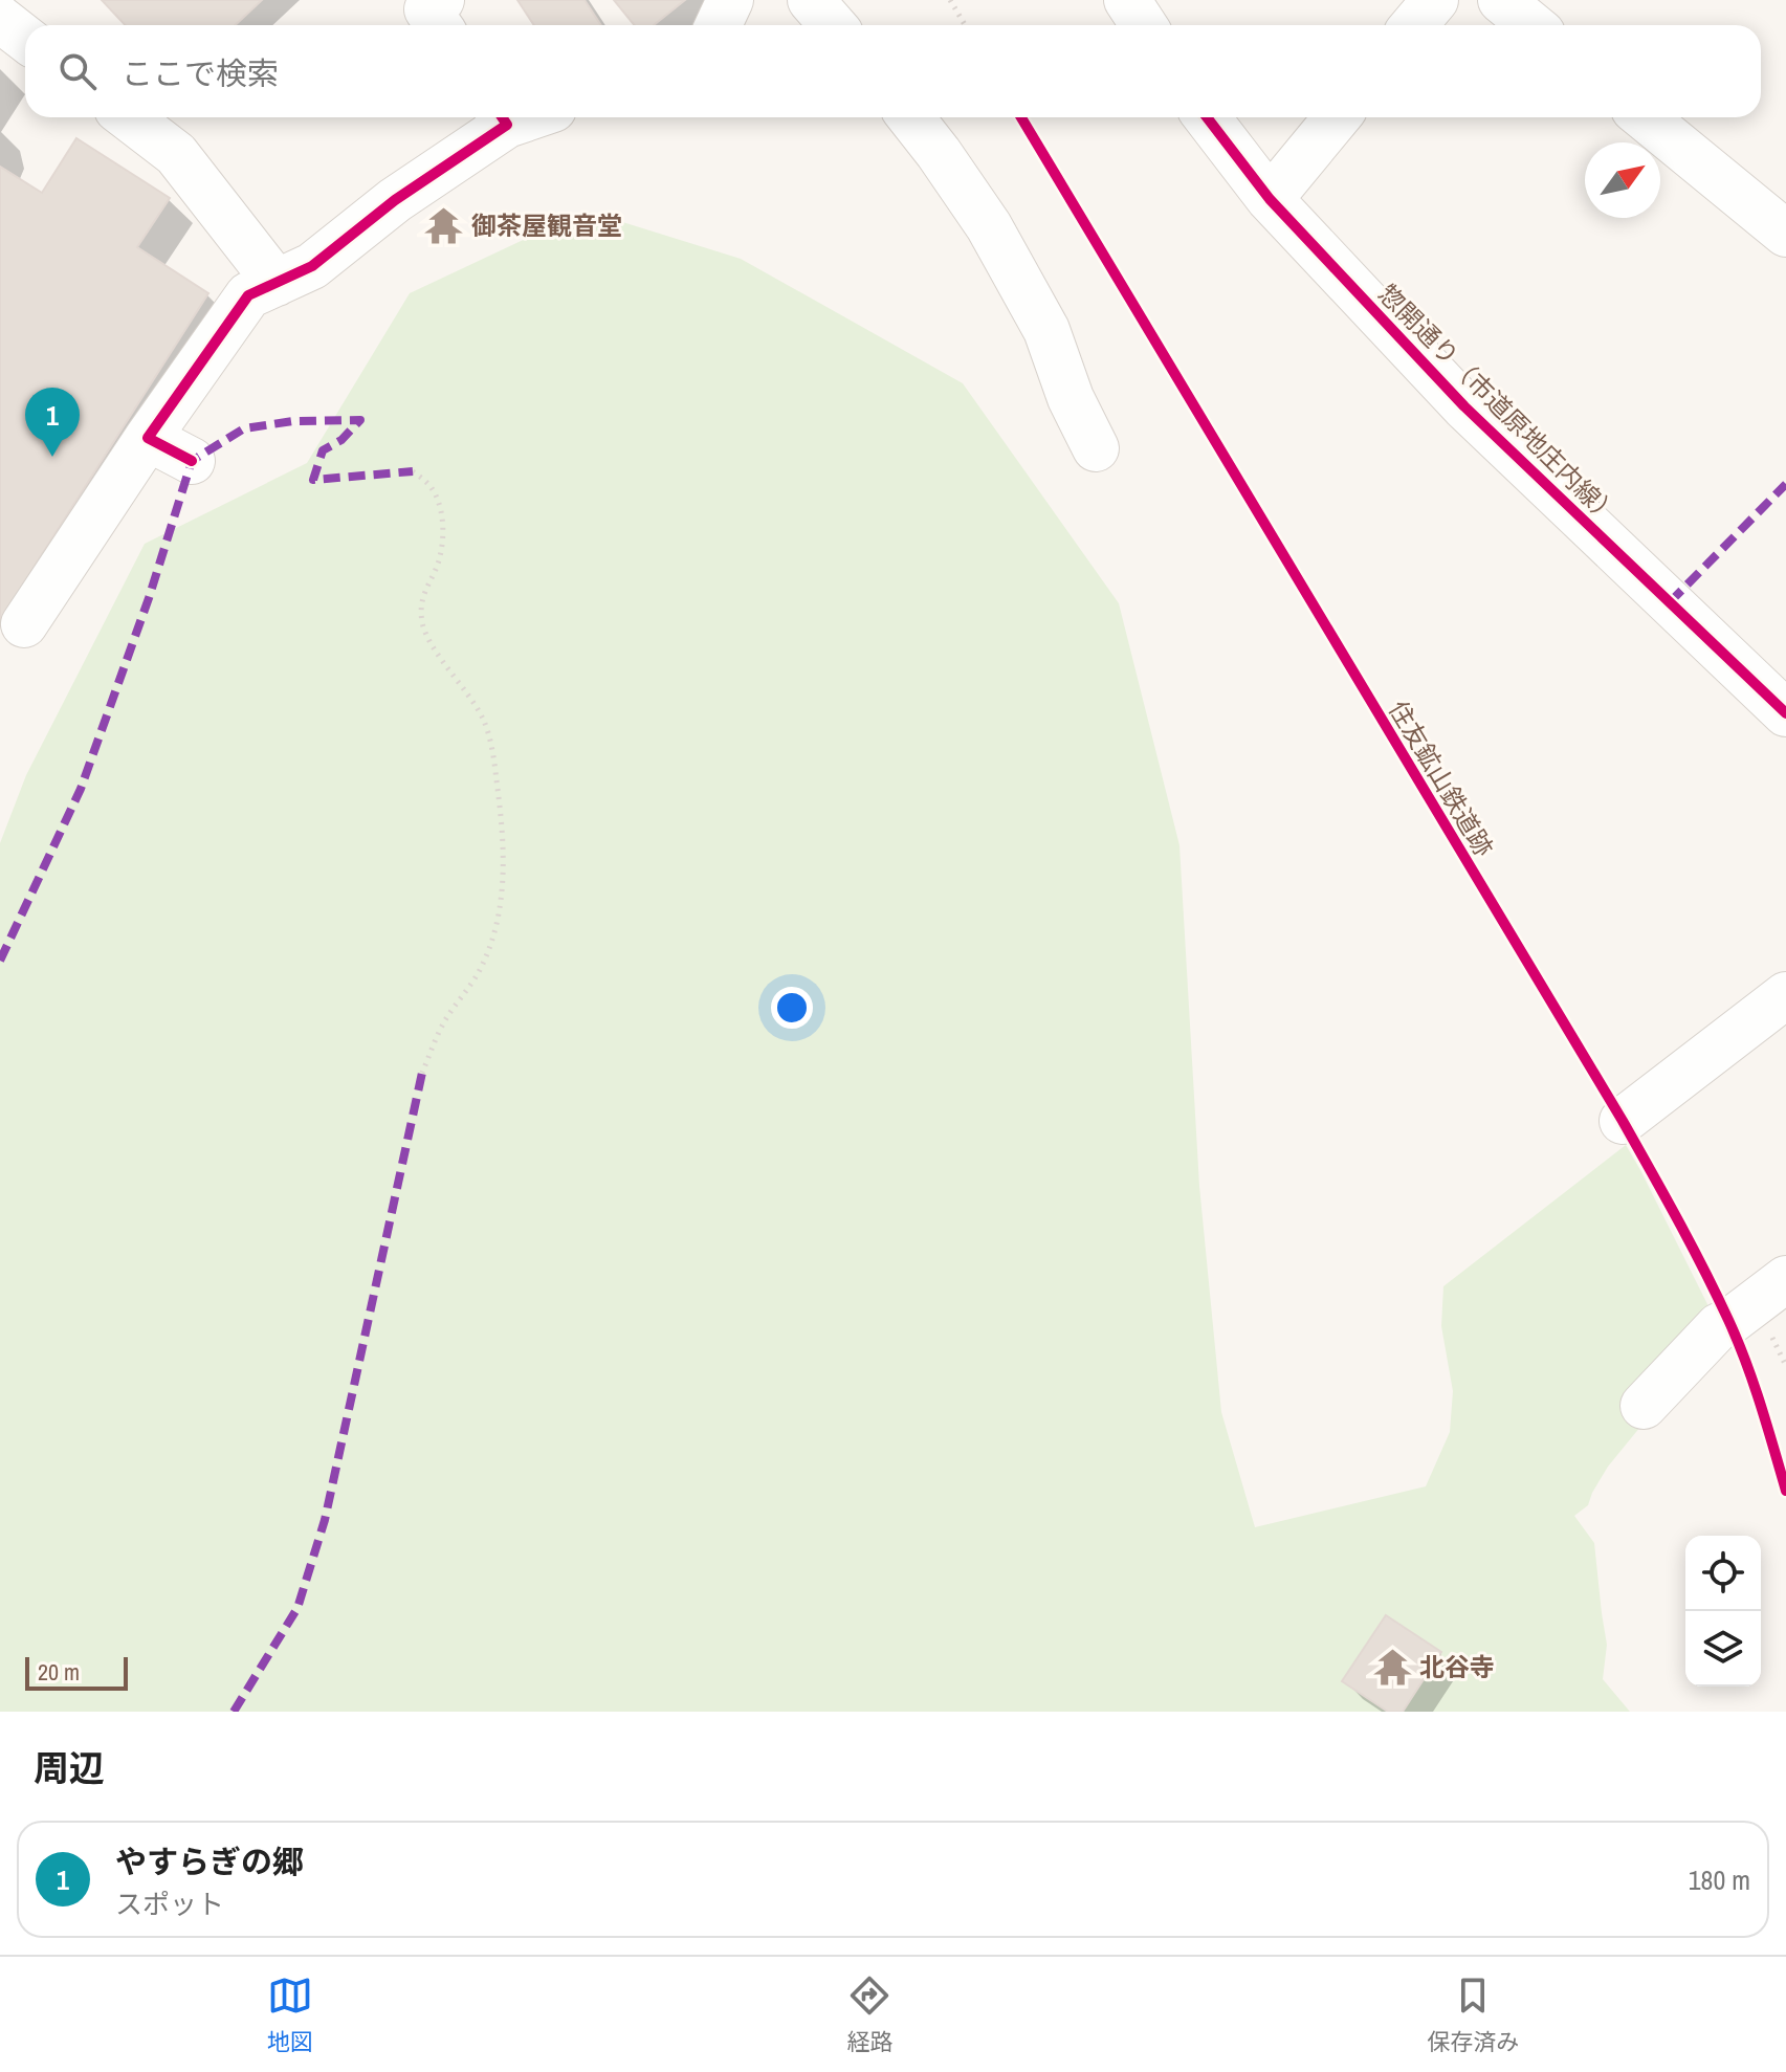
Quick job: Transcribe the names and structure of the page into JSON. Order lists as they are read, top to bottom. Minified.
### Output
{"streets":{"street":["惣開通り（市道原地庄内線）"],"cycle path":["住友鉱山鉄道跡"]},"places":{"temple":["御茶屋観音堂","北谷寺"]},"scale_bar":"20 m","north":"top right","page":{"search":"ここで検索","pins":"1","scale":"20 m","heading":"周辺","list":[{"mark":"1","name":"やすらぎの郷","note":"スポット","value":"180 m"}],"nav":["地図","経路","保存済み"]}}
